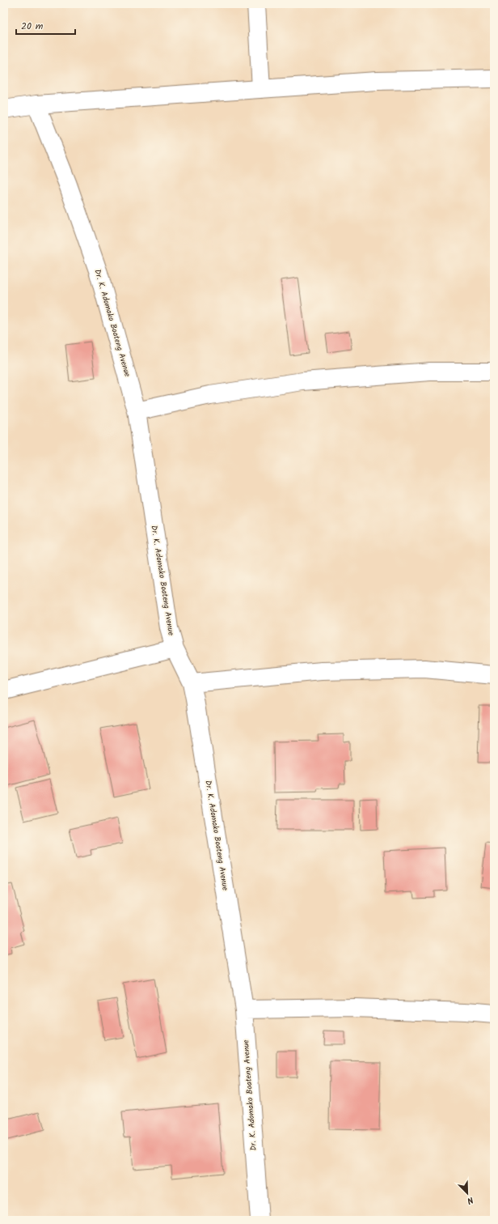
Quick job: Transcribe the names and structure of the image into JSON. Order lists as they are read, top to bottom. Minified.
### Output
{"streets":{"street":["Dr. K. Adomako Boateng Avenue"]},"scale_bar":"20 m","north":"bottom right"}
